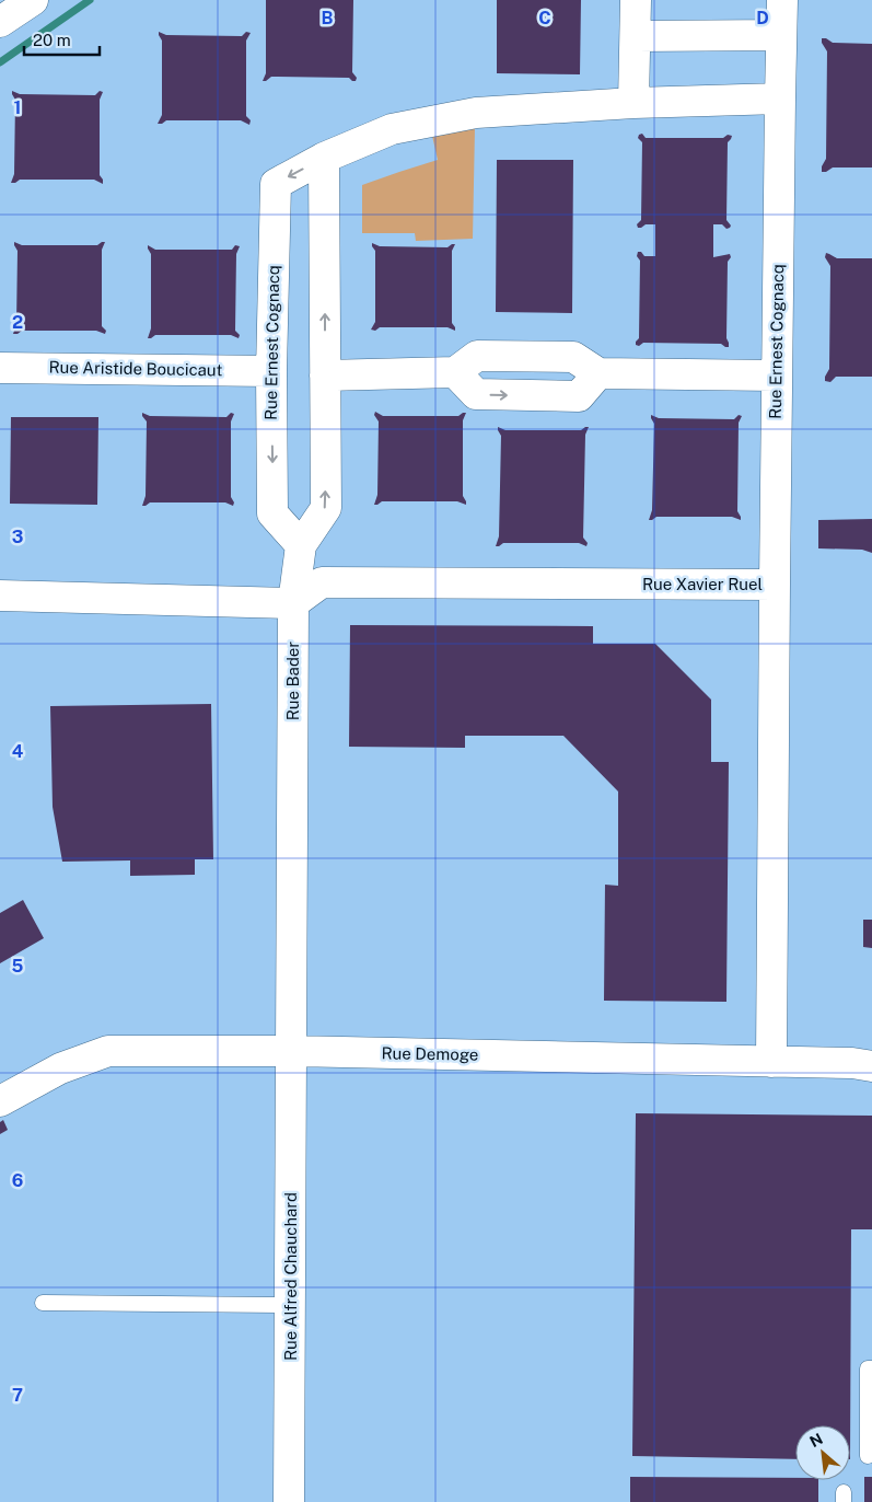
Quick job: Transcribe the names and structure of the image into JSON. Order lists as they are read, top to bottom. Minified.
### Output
{"streets":{"street":["Rue Ernest Cognacq","Rue Aristide Boucicaut","Rue Xavier Ruel","Rue Bader","Rue Demoge","Rue Alfred Chauchard"]},"crossings":[["Rue Ernest Cognacq","Rue Aristide Boucicaut"],["Rue Ernest Cognacq","Rue Xavier Ruel"],["Rue Xavier Ruel","Rue Bader"],["Rue Xavier Ruel","Rue Demoge"],["Rue Bader","Rue Demoge"],["Rue Bader","Rue Alfred Chauchard"],["Rue Demoge","Rue Alfred Chauchard"]],"scale_bar":"20 m","north":"top left","grid":{"columns":["B","C","D"],"rows":["1","2","3","4","5","6","7"]}}
